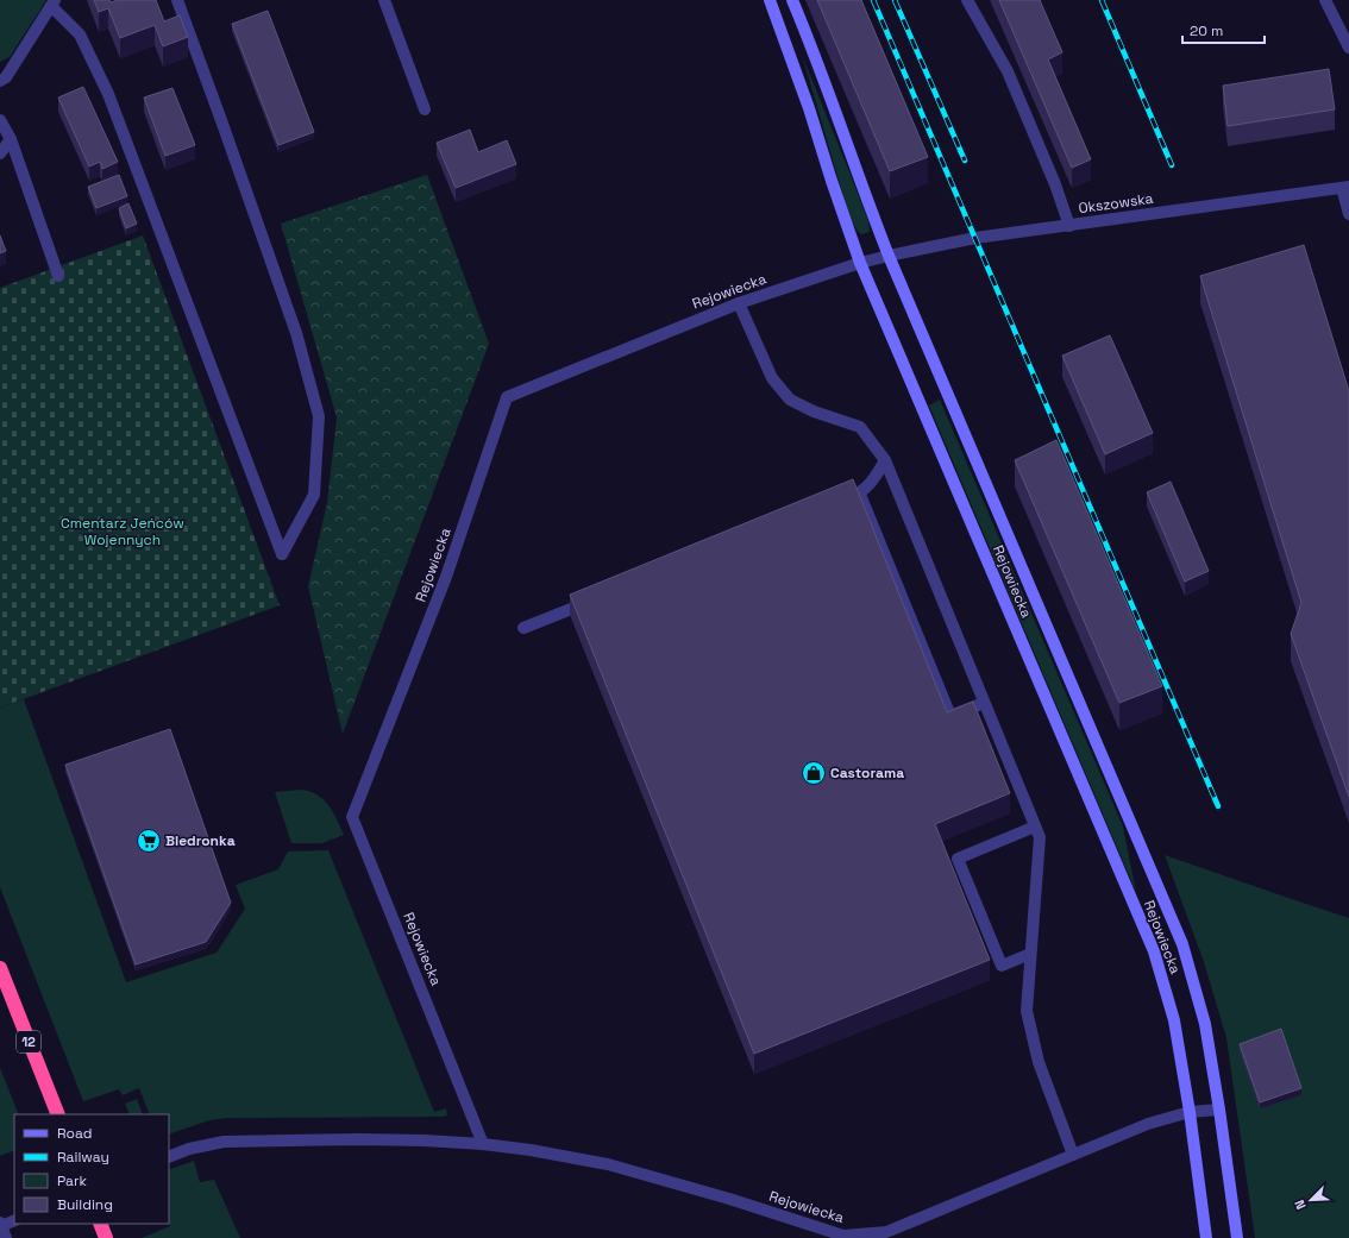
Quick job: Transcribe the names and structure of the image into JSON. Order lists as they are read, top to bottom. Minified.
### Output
{"streets":{"highway":["12"],"street":["Okszowska","Rejowiecka"]},"crossings":[["Okszowska","Rejowiecka"]],"parks":["Cmentarz Jeńców Wojennych"],"places":{"shop":["Castorama"],"supermarket":["Biedronka"]},"legend":["Road","Railway","Park","Building"],"scale_bar":"20 m","north":"bottom left"}
